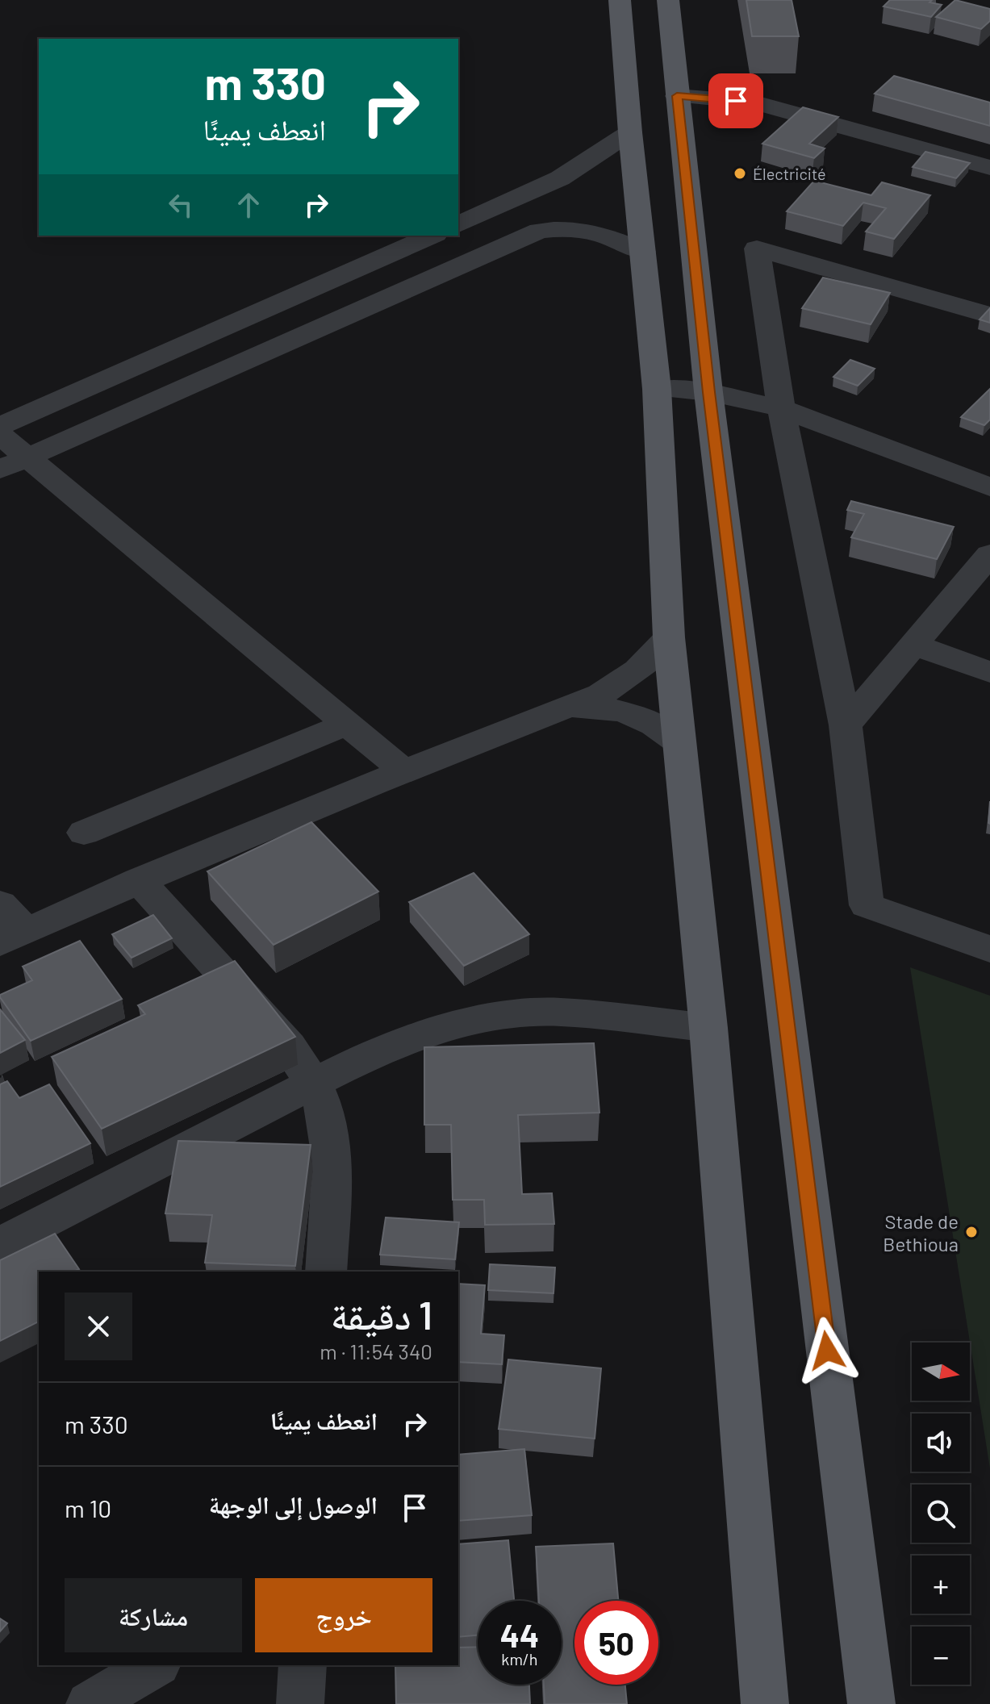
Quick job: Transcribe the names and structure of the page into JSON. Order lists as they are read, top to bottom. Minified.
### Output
{"places":["Électricité","Stade de Bethioua"],"north":"right","page":{"turn":["330 m","انعطف يمينًا"],"heading":["1 دقيقة","340 m · 11:54"],"map_buttons":["+","−"],"list":[{"name":"انعطف يمينًا","value":"330 m"},{"name":"الوصول إلى الوجهة","value":"10 m"}],"buttons":["خروج","مشاركة"],"speed":"44 km/h","limit":"50"}}
